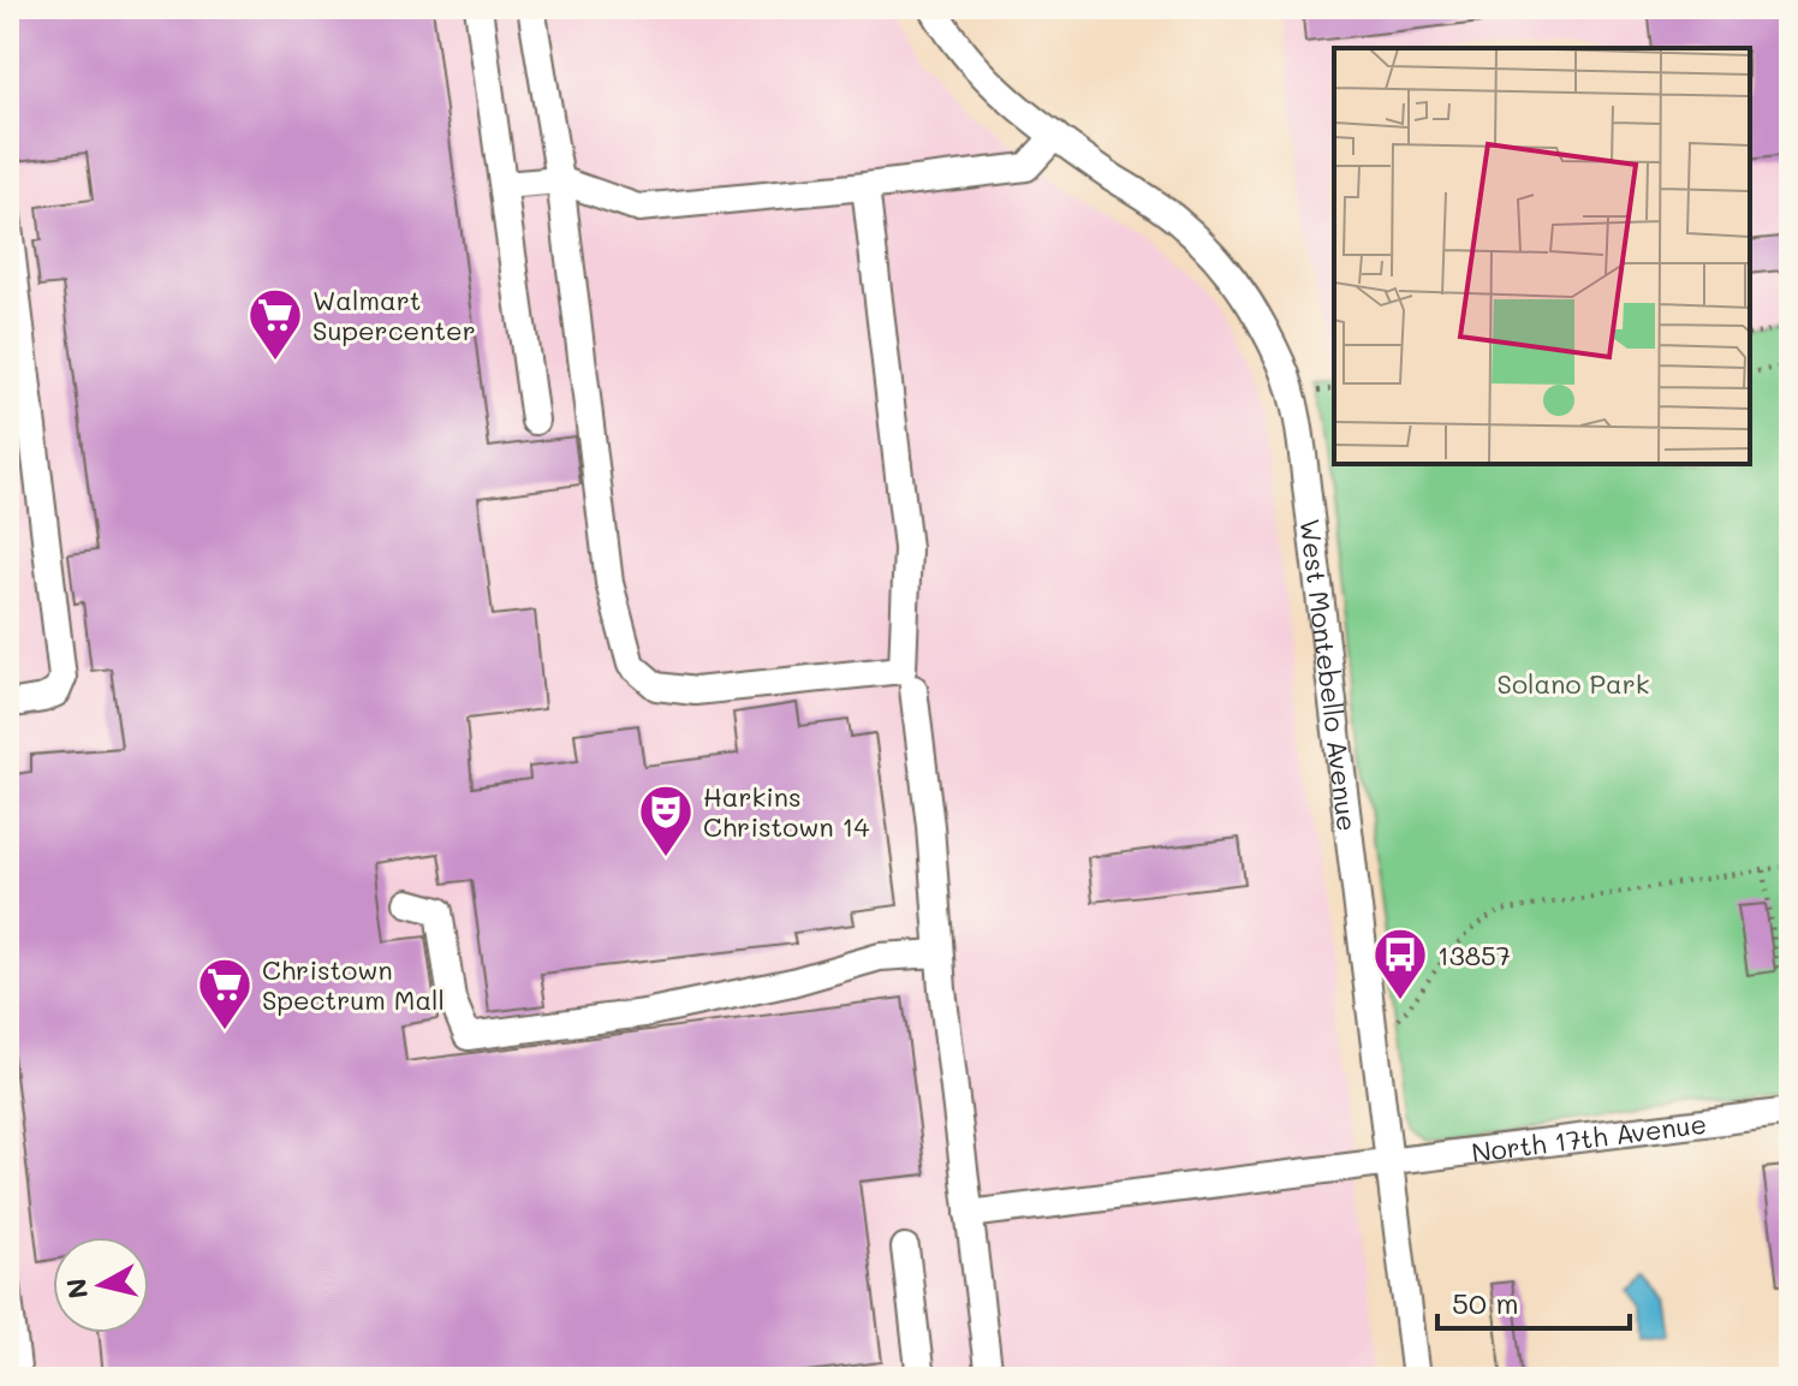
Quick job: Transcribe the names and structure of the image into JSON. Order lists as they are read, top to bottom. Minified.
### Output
{"streets":{"street":["West Montebello Avenue","North 17th Avenue"]},"crossings":[["West Montebello Avenue","North 17th Avenue"]],"parks":["Solano Park"],"places":{"supermarket":["Walmart Supercenter","Christown Spectrum Mall"],"theatre":["Harkins Christown 14"],"bus stop":["13857"]},"scale_bar":"50 m","north":"left"}
